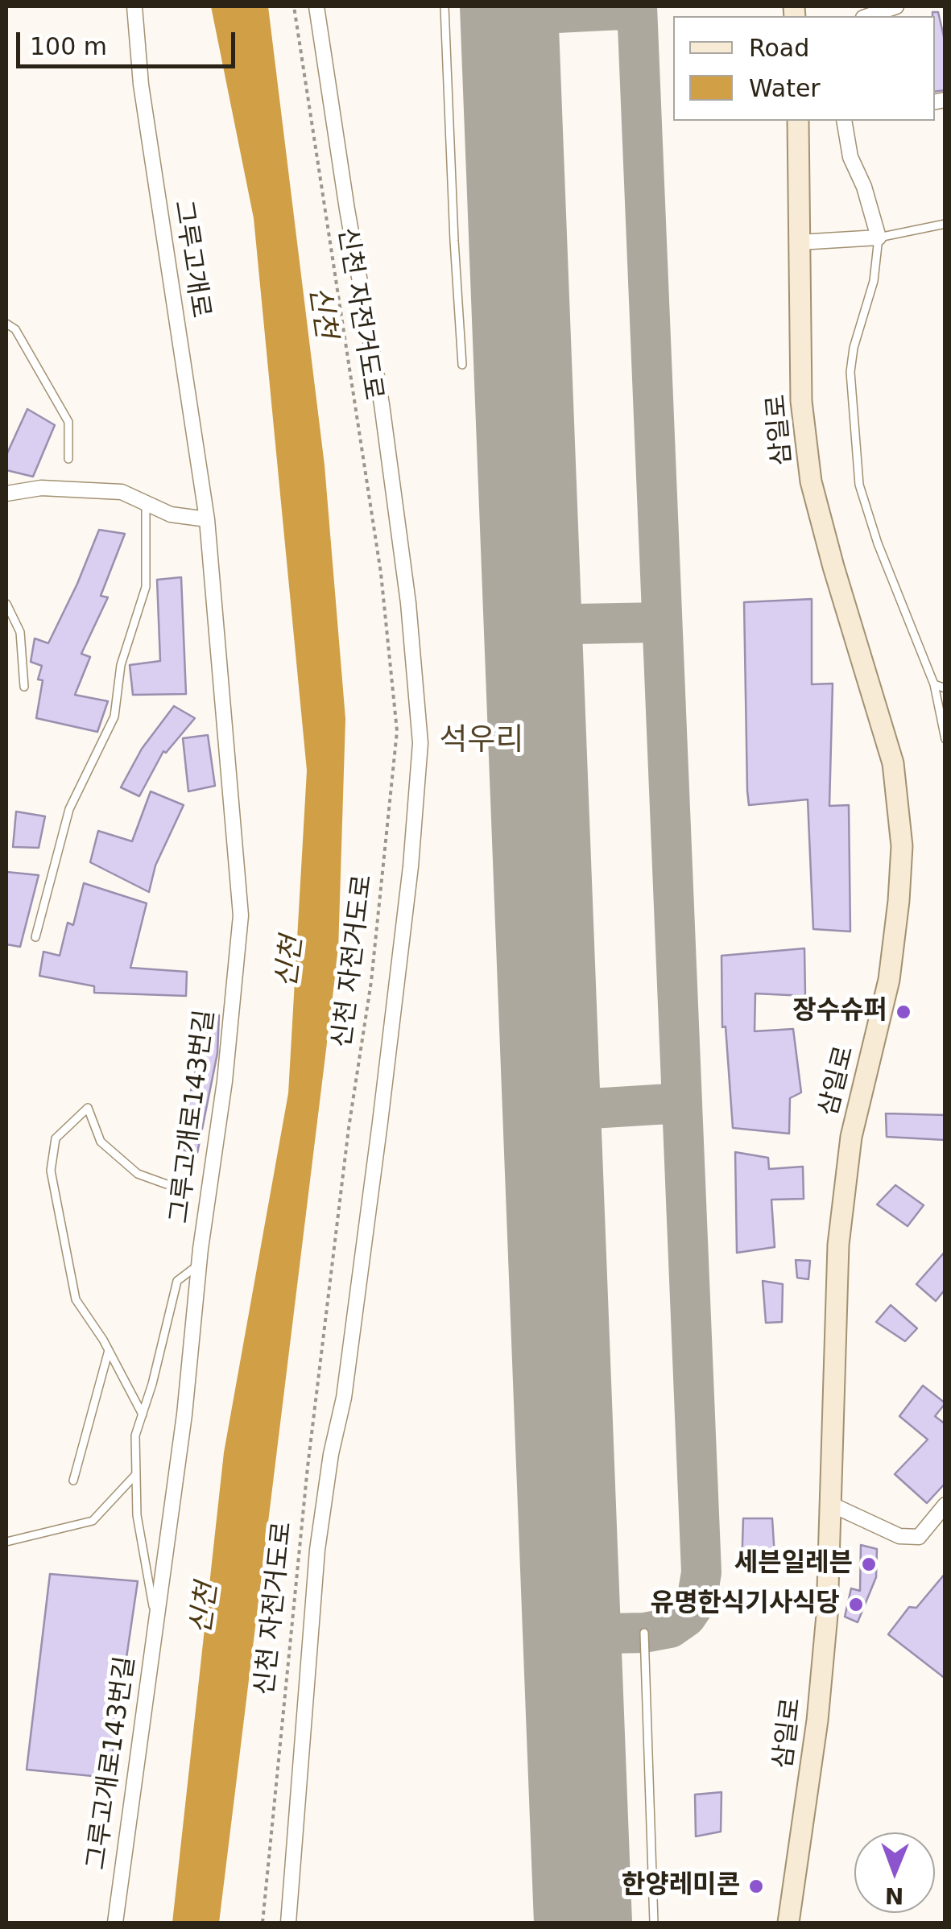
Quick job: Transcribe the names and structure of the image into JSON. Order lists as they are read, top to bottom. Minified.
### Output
{"streets":{"main road":["삼일로"],"street":["그루고개로","그루고개로143번길"],"path":["신천 자전거도로"]},"crossings":[["그루고개로","그루고개로143번길"]],"districts":["석우리"],"water":["신천"],"places":["장수슈퍼","세븐일레븐","유명한식기사식당","한양레미콘"],"legend":["Road","Water"],"scale_bar":"100 m","north":"bottom"}
